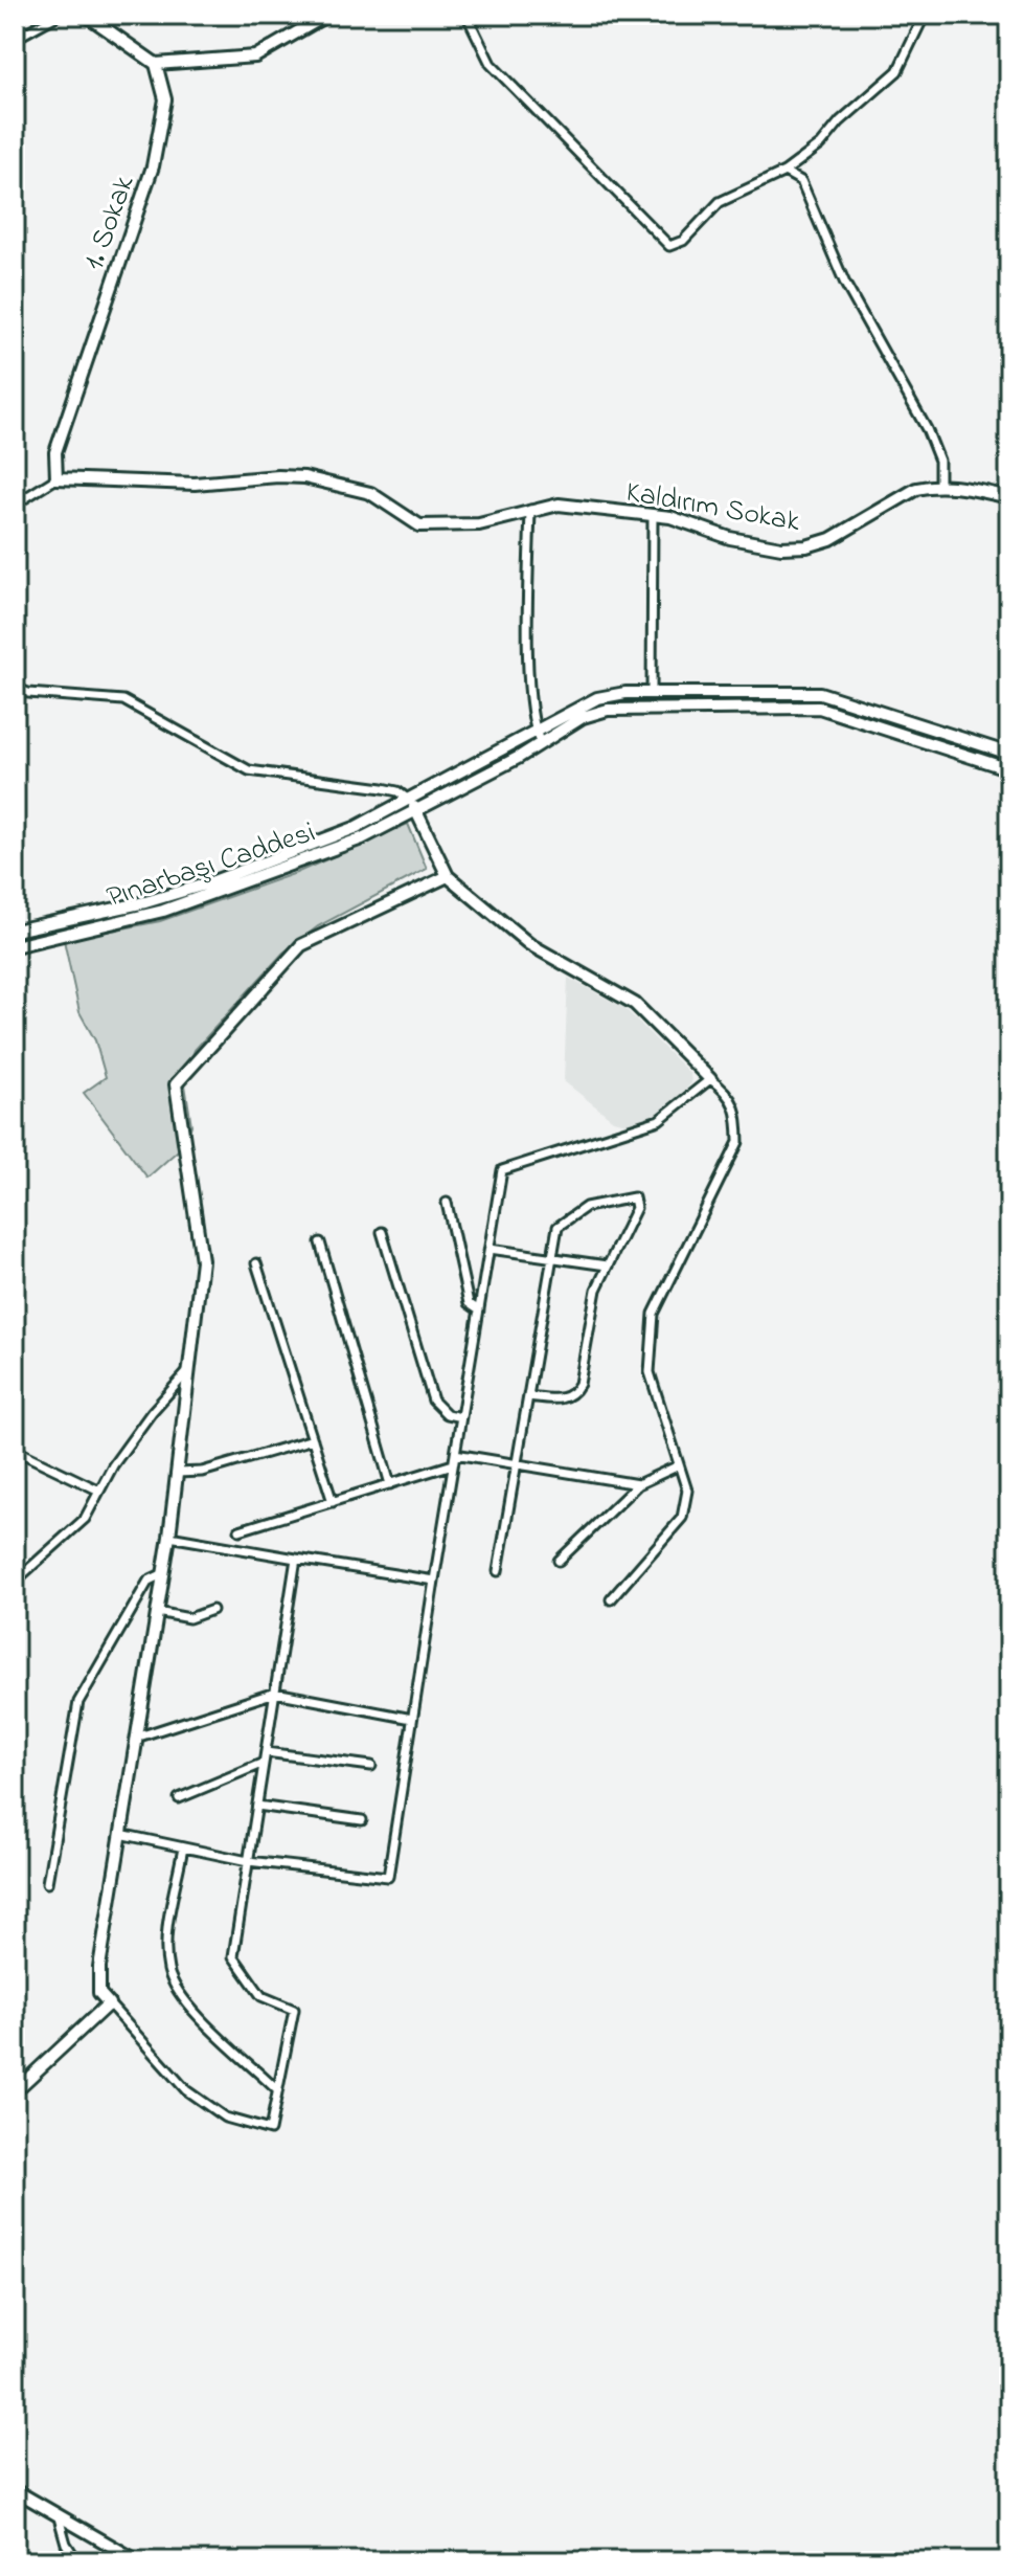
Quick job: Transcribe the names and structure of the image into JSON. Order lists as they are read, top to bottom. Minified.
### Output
{"streets":{"street":["1. Sokak","Kaldırım Sokak","Pınarbaşı Caddesi"]},"crossings":[["1. Sokak","Kaldırım Sokak"]]}
